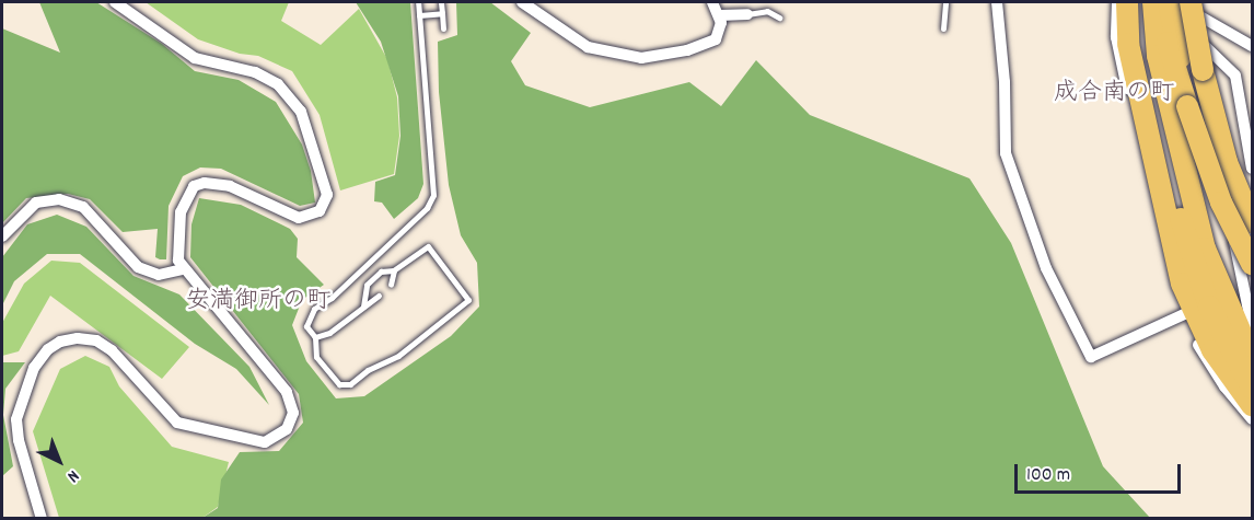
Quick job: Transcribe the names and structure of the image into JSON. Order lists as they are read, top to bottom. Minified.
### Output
{"districts":["成合南の町","安満御所の町"],"scale_bar":"100 m","north":"bottom right"}
